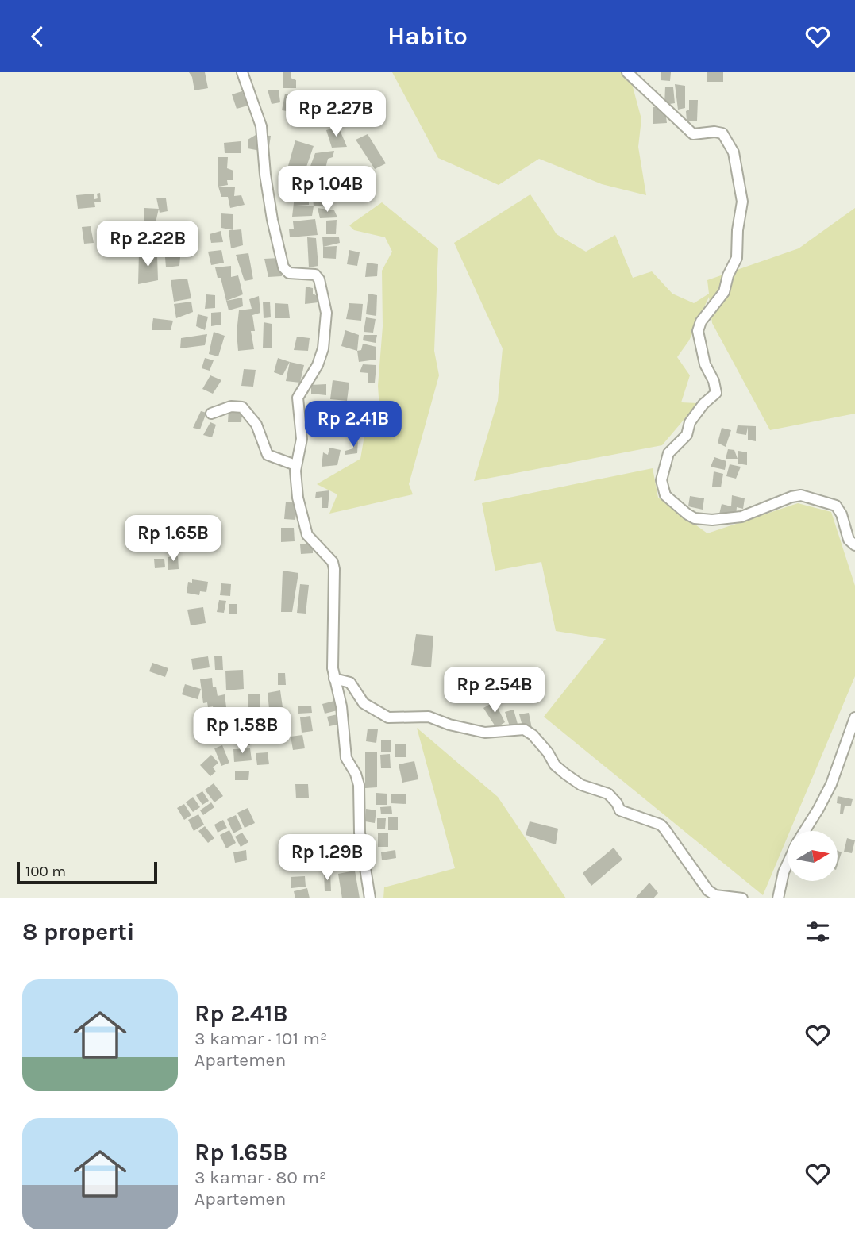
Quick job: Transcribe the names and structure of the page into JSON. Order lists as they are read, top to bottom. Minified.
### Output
{"scale_bar":"100 m","north":"right","page":{"header":"Habito","price":["Rp 2.27B","Rp 1.04B","Rp 2.22B","Rp 2.41B","Rp 1.65B","Rp 2.54B","Rp 1.58B","Rp 1.29B"],"scale":"100 m","heading":"8 properti","list":[{"name":"Rp 2.41B","note":"3 kamar · 101 m² · Apartemen"},{"name":"Rp 1.65B","note":"3 kamar · 80 m² · Apartemen"}]}}
